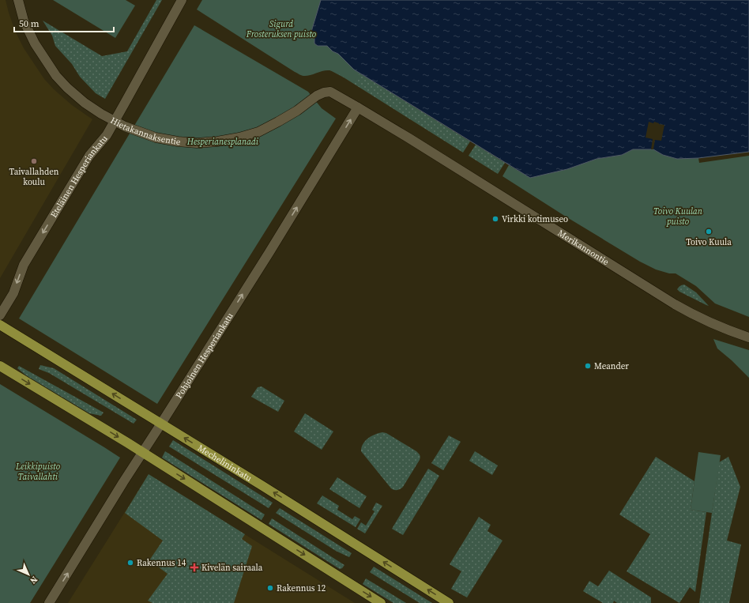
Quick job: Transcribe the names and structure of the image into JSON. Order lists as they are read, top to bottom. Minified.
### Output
{"streets":{"main road":["Mechelininkatu"],"street":["Hietakannaksentie","Eteläinen Hesperiankatu","Merikannontie","Pohjoinen Hesperiankatu"]},"crossings":[["Hietakannaksentie","Eteläinen Hesperiankatu"],["Hietakannaksentie","Merikannontie"],["Hietakannaksentie","Pohjoinen Hesperiankatu"],["Merikannontie","Pohjoinen Hesperiankatu"],["Pohjoinen Hesperiankatu","Mechelininkatu"]],"one_way":["Eteläinen Hesperiankatu","Pohjoinen Hesperiankatu"],"parks":["Sigurd Frosteruksen puisto","Hesperianesplanadi","Toivo Kuulan puisto","Leikkipuisto Taivallahti"],"places":{"other":["Taivallahden koulu","Virkki kotimuseo","Toivo Kuula","Meander","Rakennus 14","Rakennus 12"],"health":["Kivelän sairaala"]},"scale_bar":"50 m","north":"bottom right"}
